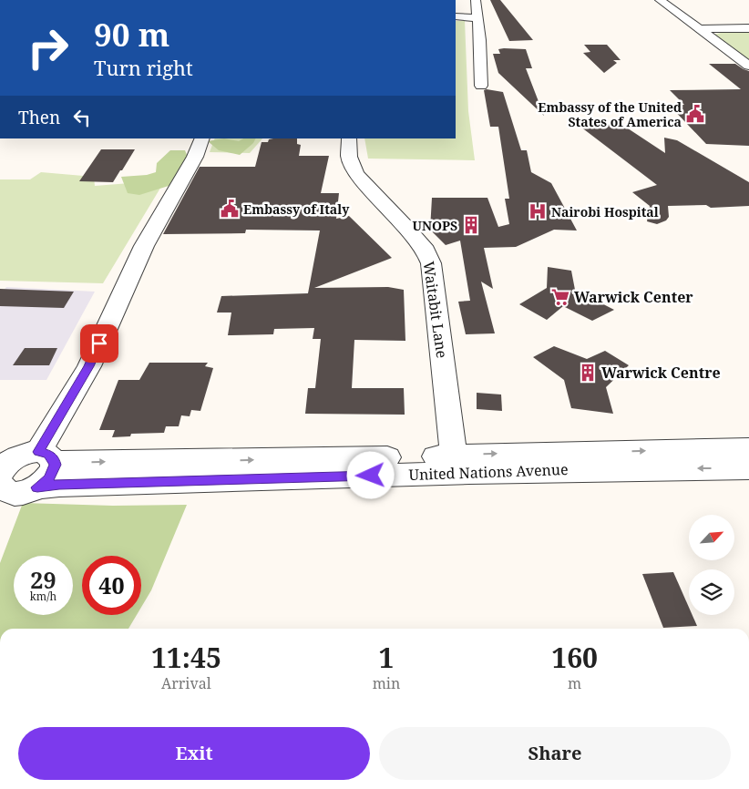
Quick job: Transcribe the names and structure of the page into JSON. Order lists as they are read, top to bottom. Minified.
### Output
{"streets":{"street":["Waitabit Lane","United Nations Avenue"]},"crossings":[["Waitabit Lane","United Nations Avenue"]],"places":{"public building":["Embassy of the United States of America","Embassy of Italy"],"hospital":["Nairobi Hospital"],"building":["UNOPS","Warwick Centre"],"supermarket":["Warwick Center"]},"north":"top right","page":{"turn":["90 m","Turn right"],"then":"Then","speed":"29 km/h","limit":"40","eta":["11:45","Arrival","1","min","160","m"],"buttons":["Exit","Share"]}}
